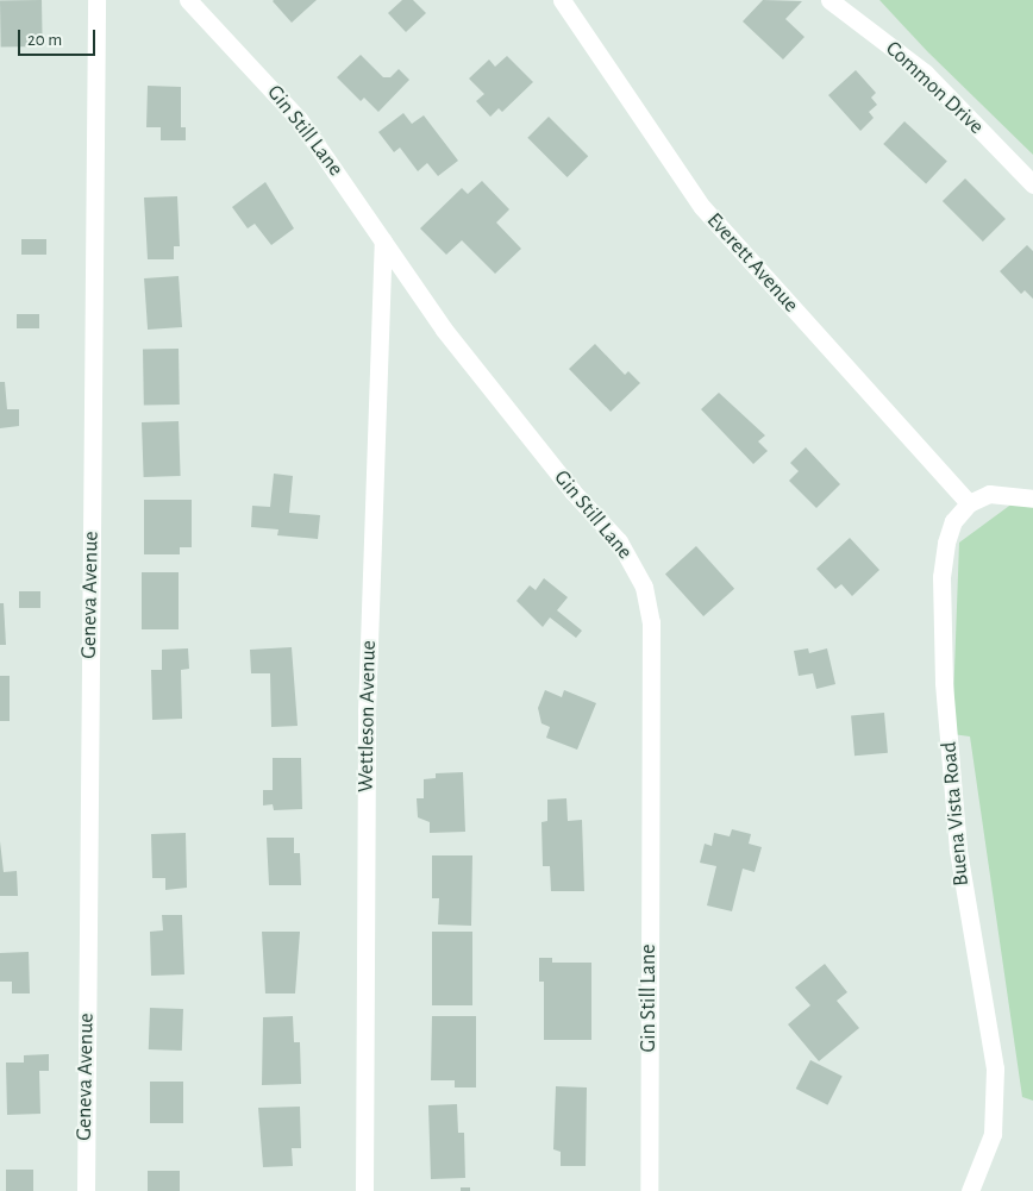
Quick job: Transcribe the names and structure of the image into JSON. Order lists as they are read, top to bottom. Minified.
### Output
{"streets":{"street":["Common Drive","Gin Still Lane","Everett Avenue","Geneva Avenue","Wettleson Avenue","Buena Vista Road"]},"crossings":[["Gin Still Lane","Wettleson Avenue"],["Everett Avenue","Buena Vista Road"]],"scale_bar":"20 m"}
